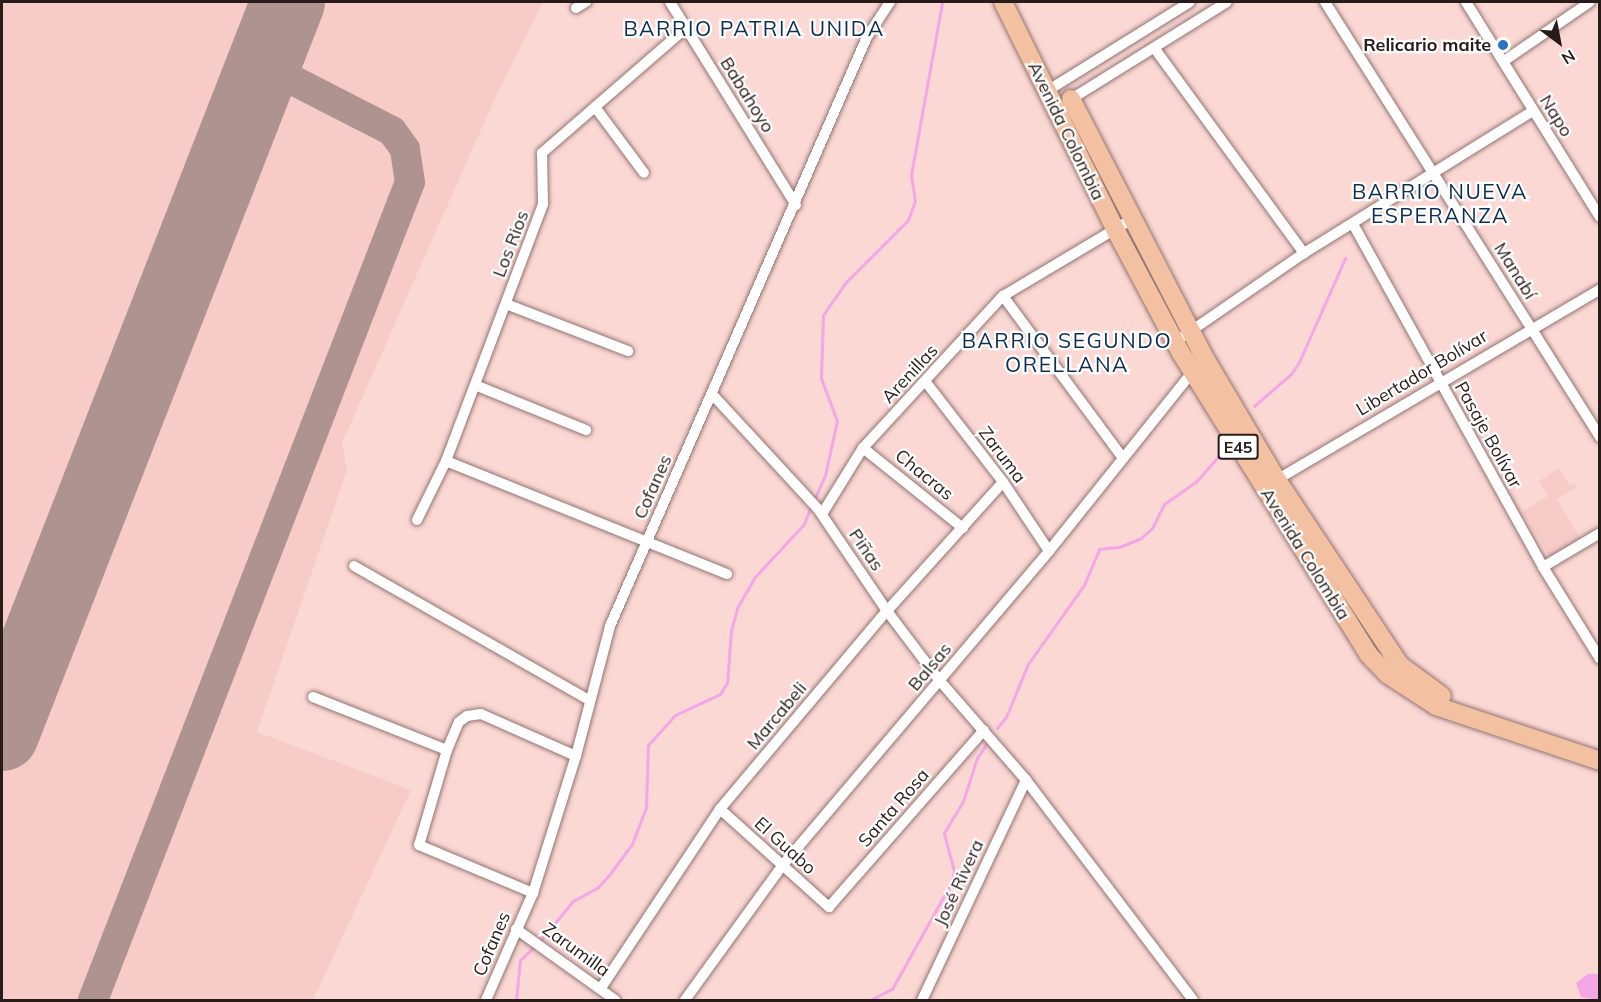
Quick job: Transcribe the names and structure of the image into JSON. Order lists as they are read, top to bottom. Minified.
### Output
{"streets":{"main road":["Avenida Colombia","E45"],"street":["Babahoyo","Napo","Los Rios","Manabí","Libertador Bolívar","Arenillas","Pasaje Bolívar","Zaruma","Chacras","Cofanes","Piñas","Balsas","Marcabeli","Santa Rosa","El Guabo","José Rivera","Zarumilla"]},"crossings":[["Babahoyo","Los Rios"],["Babahoyo","Cofanes"],["Avenida Colombia","Libertador Bolívar"],["Avenida Colombia","Arenillas"],["Avenida Colombia","Balsas"],["Manabí","Libertador Bolívar"],["Libertador Bolívar","Pasaje Bolívar"],["Arenillas","Zaruma"],["Arenillas","Chacras"],["Arenillas","Piñas"],["Zaruma","Balsas"],["Zaruma","Marcabeli"],["Chacras","Marcabeli"],["Cofanes","Piñas"],["Cofanes","Zarumilla"],["Piñas","Balsas"],["Piñas","Marcabeli"],["Piñas","Santa Rosa"],["Piñas","José Rivera"],["Balsas","El Guabo"],["Marcabeli","El Guabo"],["Marcabeli","Zarumilla"],["Santa Rosa","El Guabo"]],"districts":["BARRIO PATRIA UNIDA","BARRIO NUEVA ESPERANZA","BARRIO SEGUNDO ORELLANA"],"places":["Relicario maite"],"north":"bottom right"}
